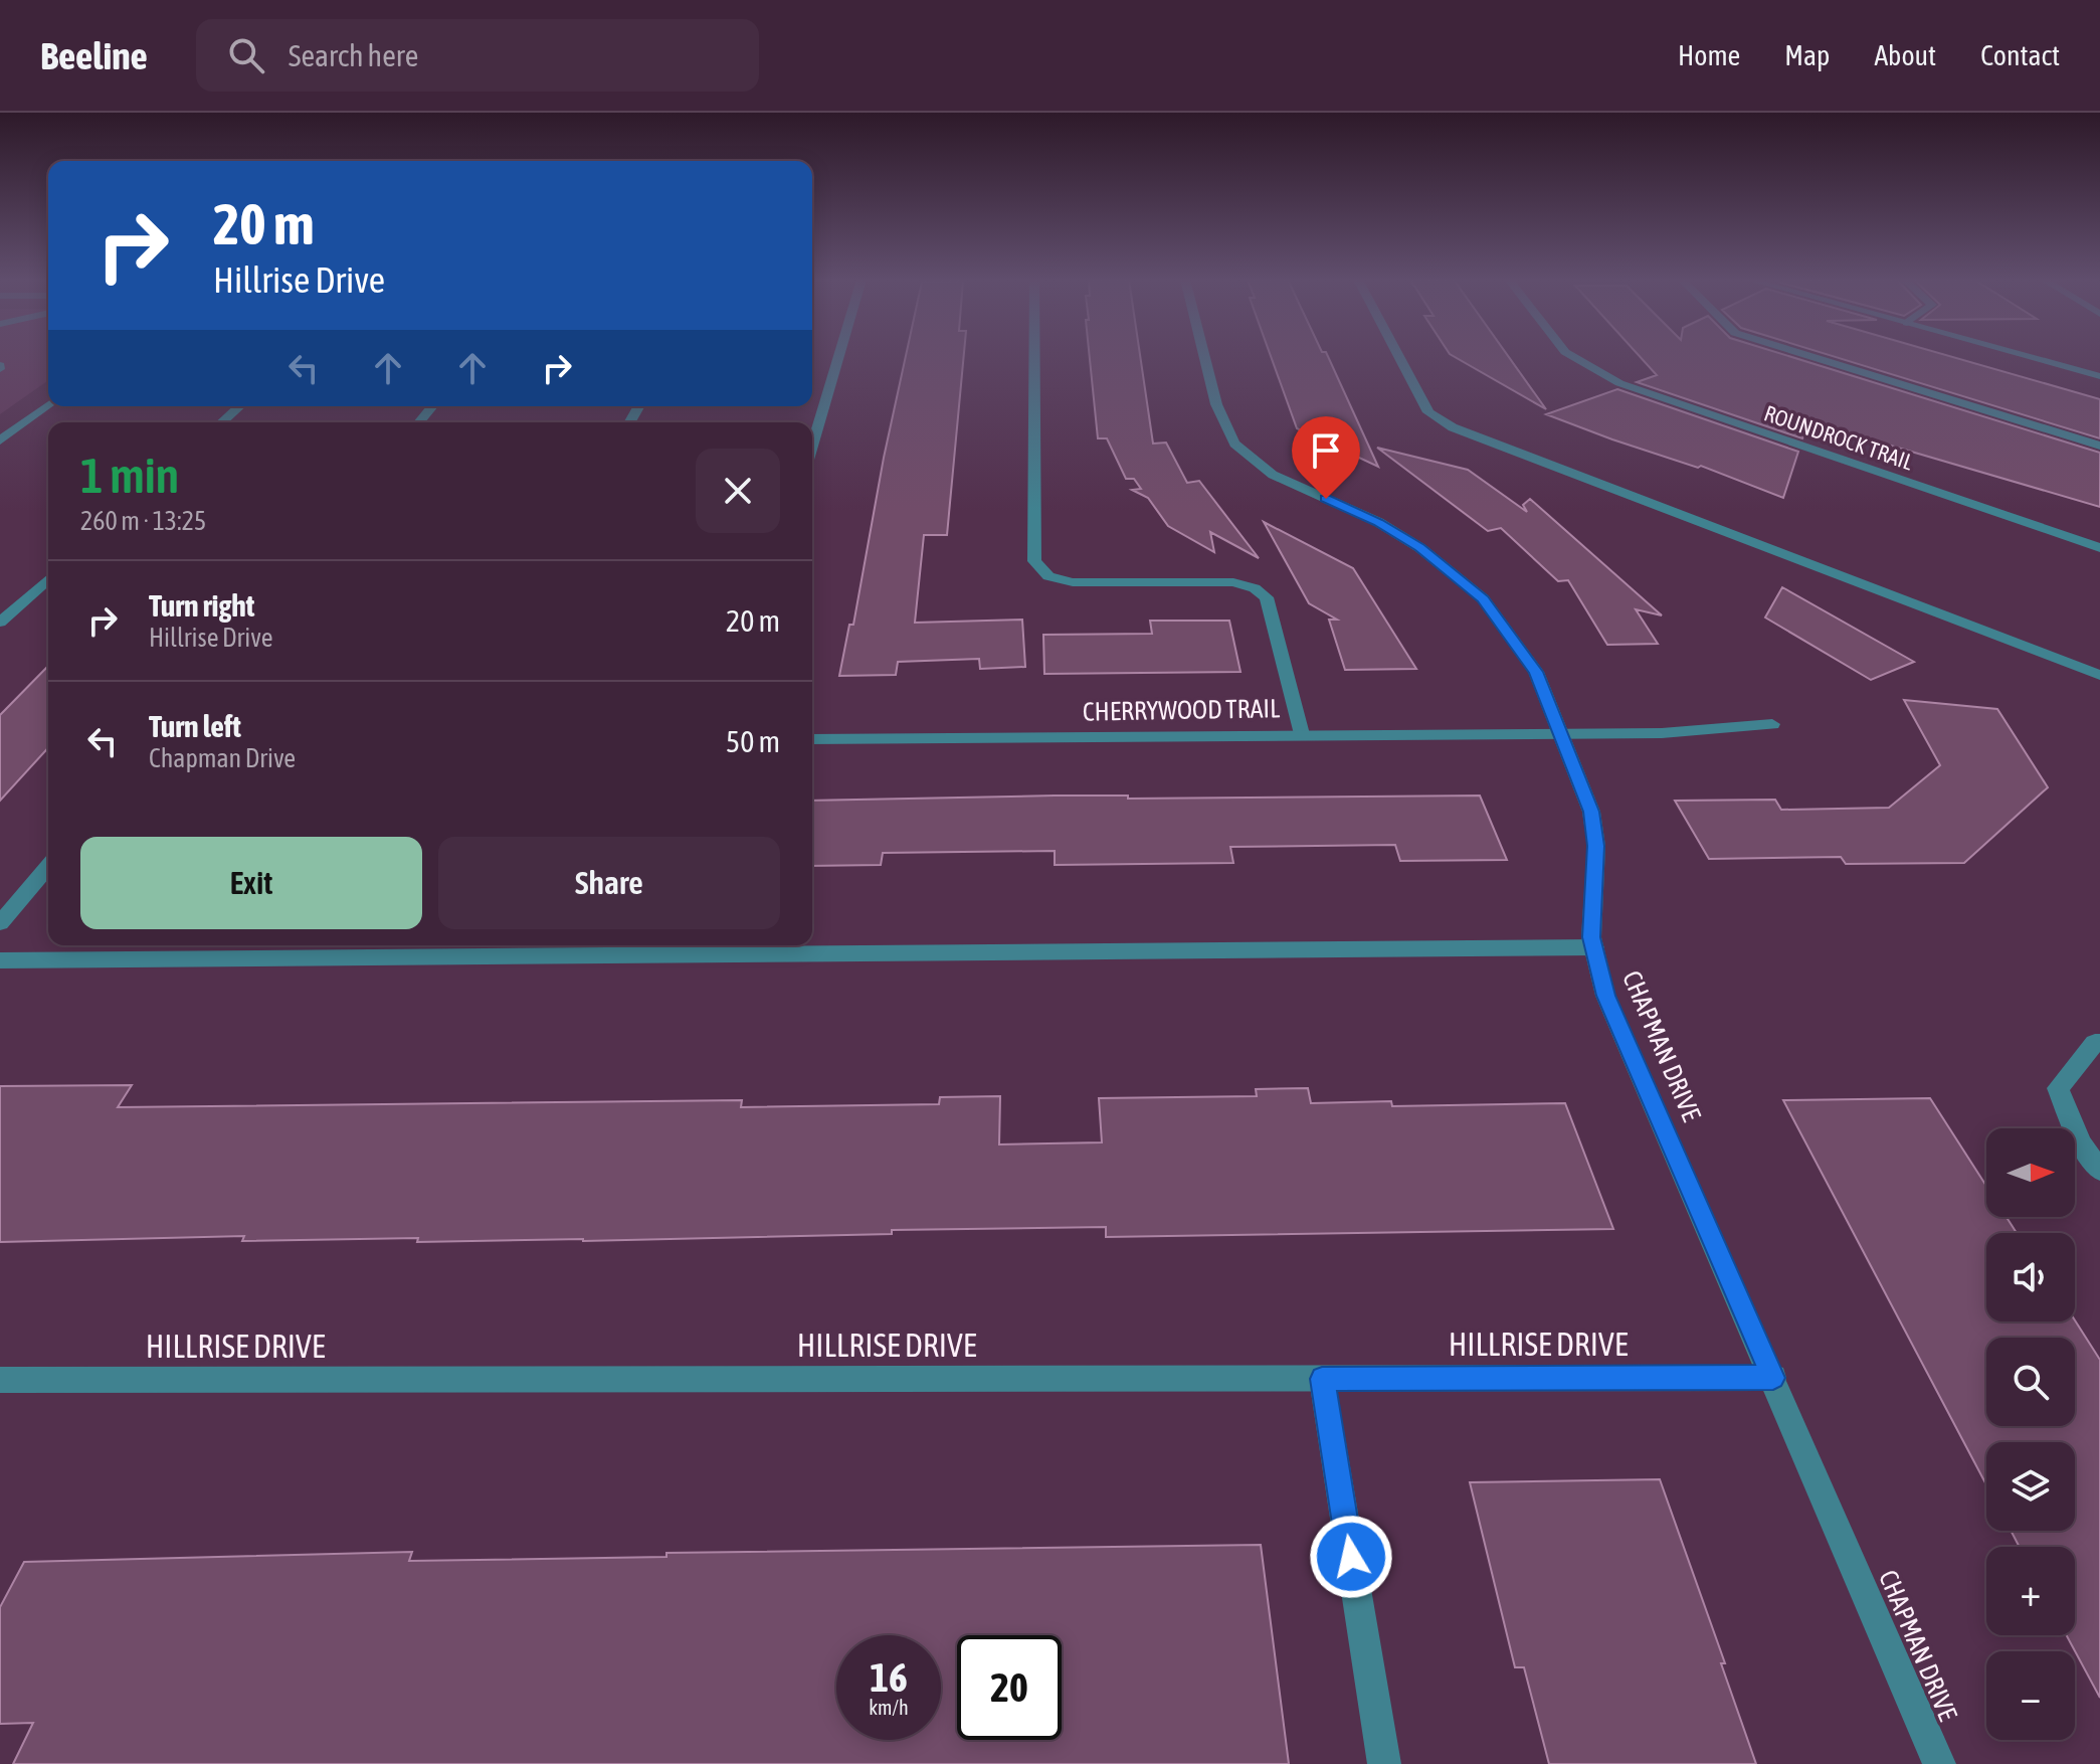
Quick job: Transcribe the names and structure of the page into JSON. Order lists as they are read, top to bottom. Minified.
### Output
{"streets":{"street":["ROUNDROCK TRAIL","CHERRYWOOD TRAIL","CHAPMAN DRIVE","HILLRISE DRIVE"]},"crossings":[["CHERRYWOOD TRAIL","CHAPMAN DRIVE"],["CHAPMAN DRIVE","HILLRISE DRIVE"]],"north":"right","page":{"header":"Beeline","search":"Search here","nav":["Home","Map","About","Contact"],"turn":["20 m","Hillrise Drive"],"heading":["1 min","260 m · 13:25"],"list":[{"name":"Turn right","note":"Hillrise Drive","value":"20 m"},{"name":"Turn left","note":"Chapman Drive","value":"50 m"}],"buttons":["Exit","Share"],"map_buttons":["+","−"],"speed":"16 km/h","limit":"20"}}
